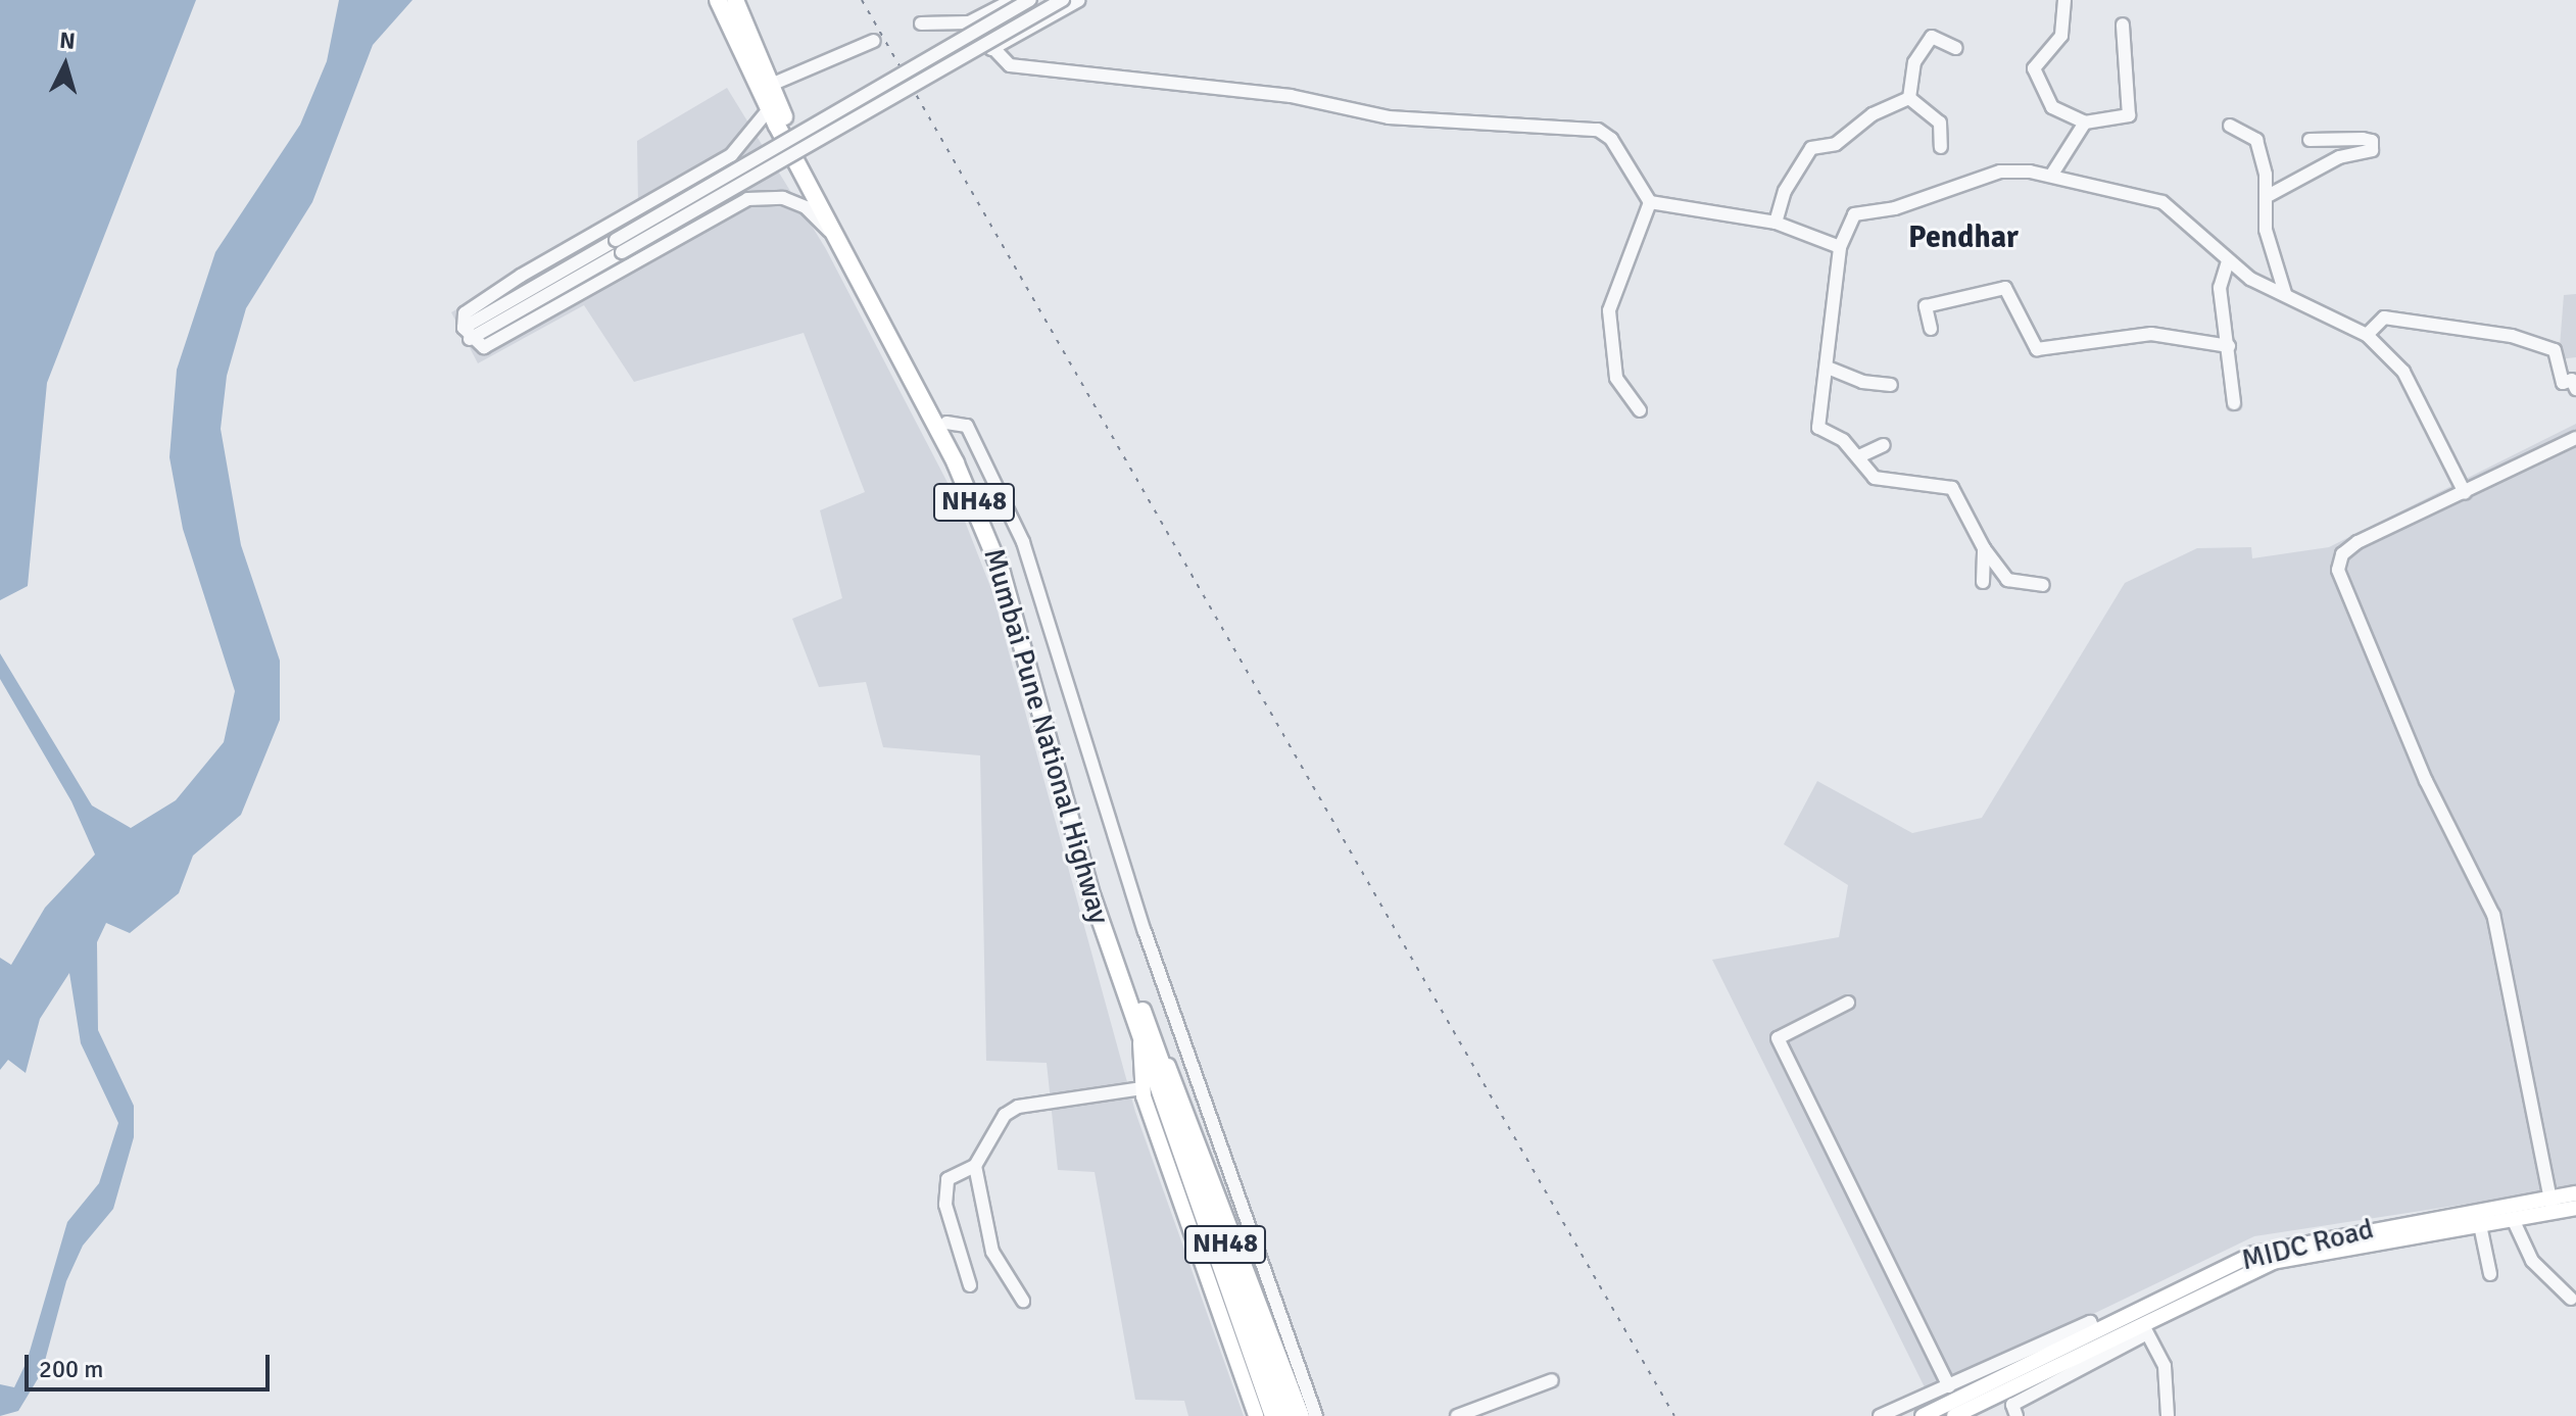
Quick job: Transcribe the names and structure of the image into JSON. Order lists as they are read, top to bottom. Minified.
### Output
{"streets":{"highway":["NH48","Mumbai Pune National Highway"],"main road":["MIDC Road"]},"crossings":[["NH48","Mumbai Pune National Highway"]],"districts":["Pendhar"],"scale_bar":"200 m","north":"top"}
